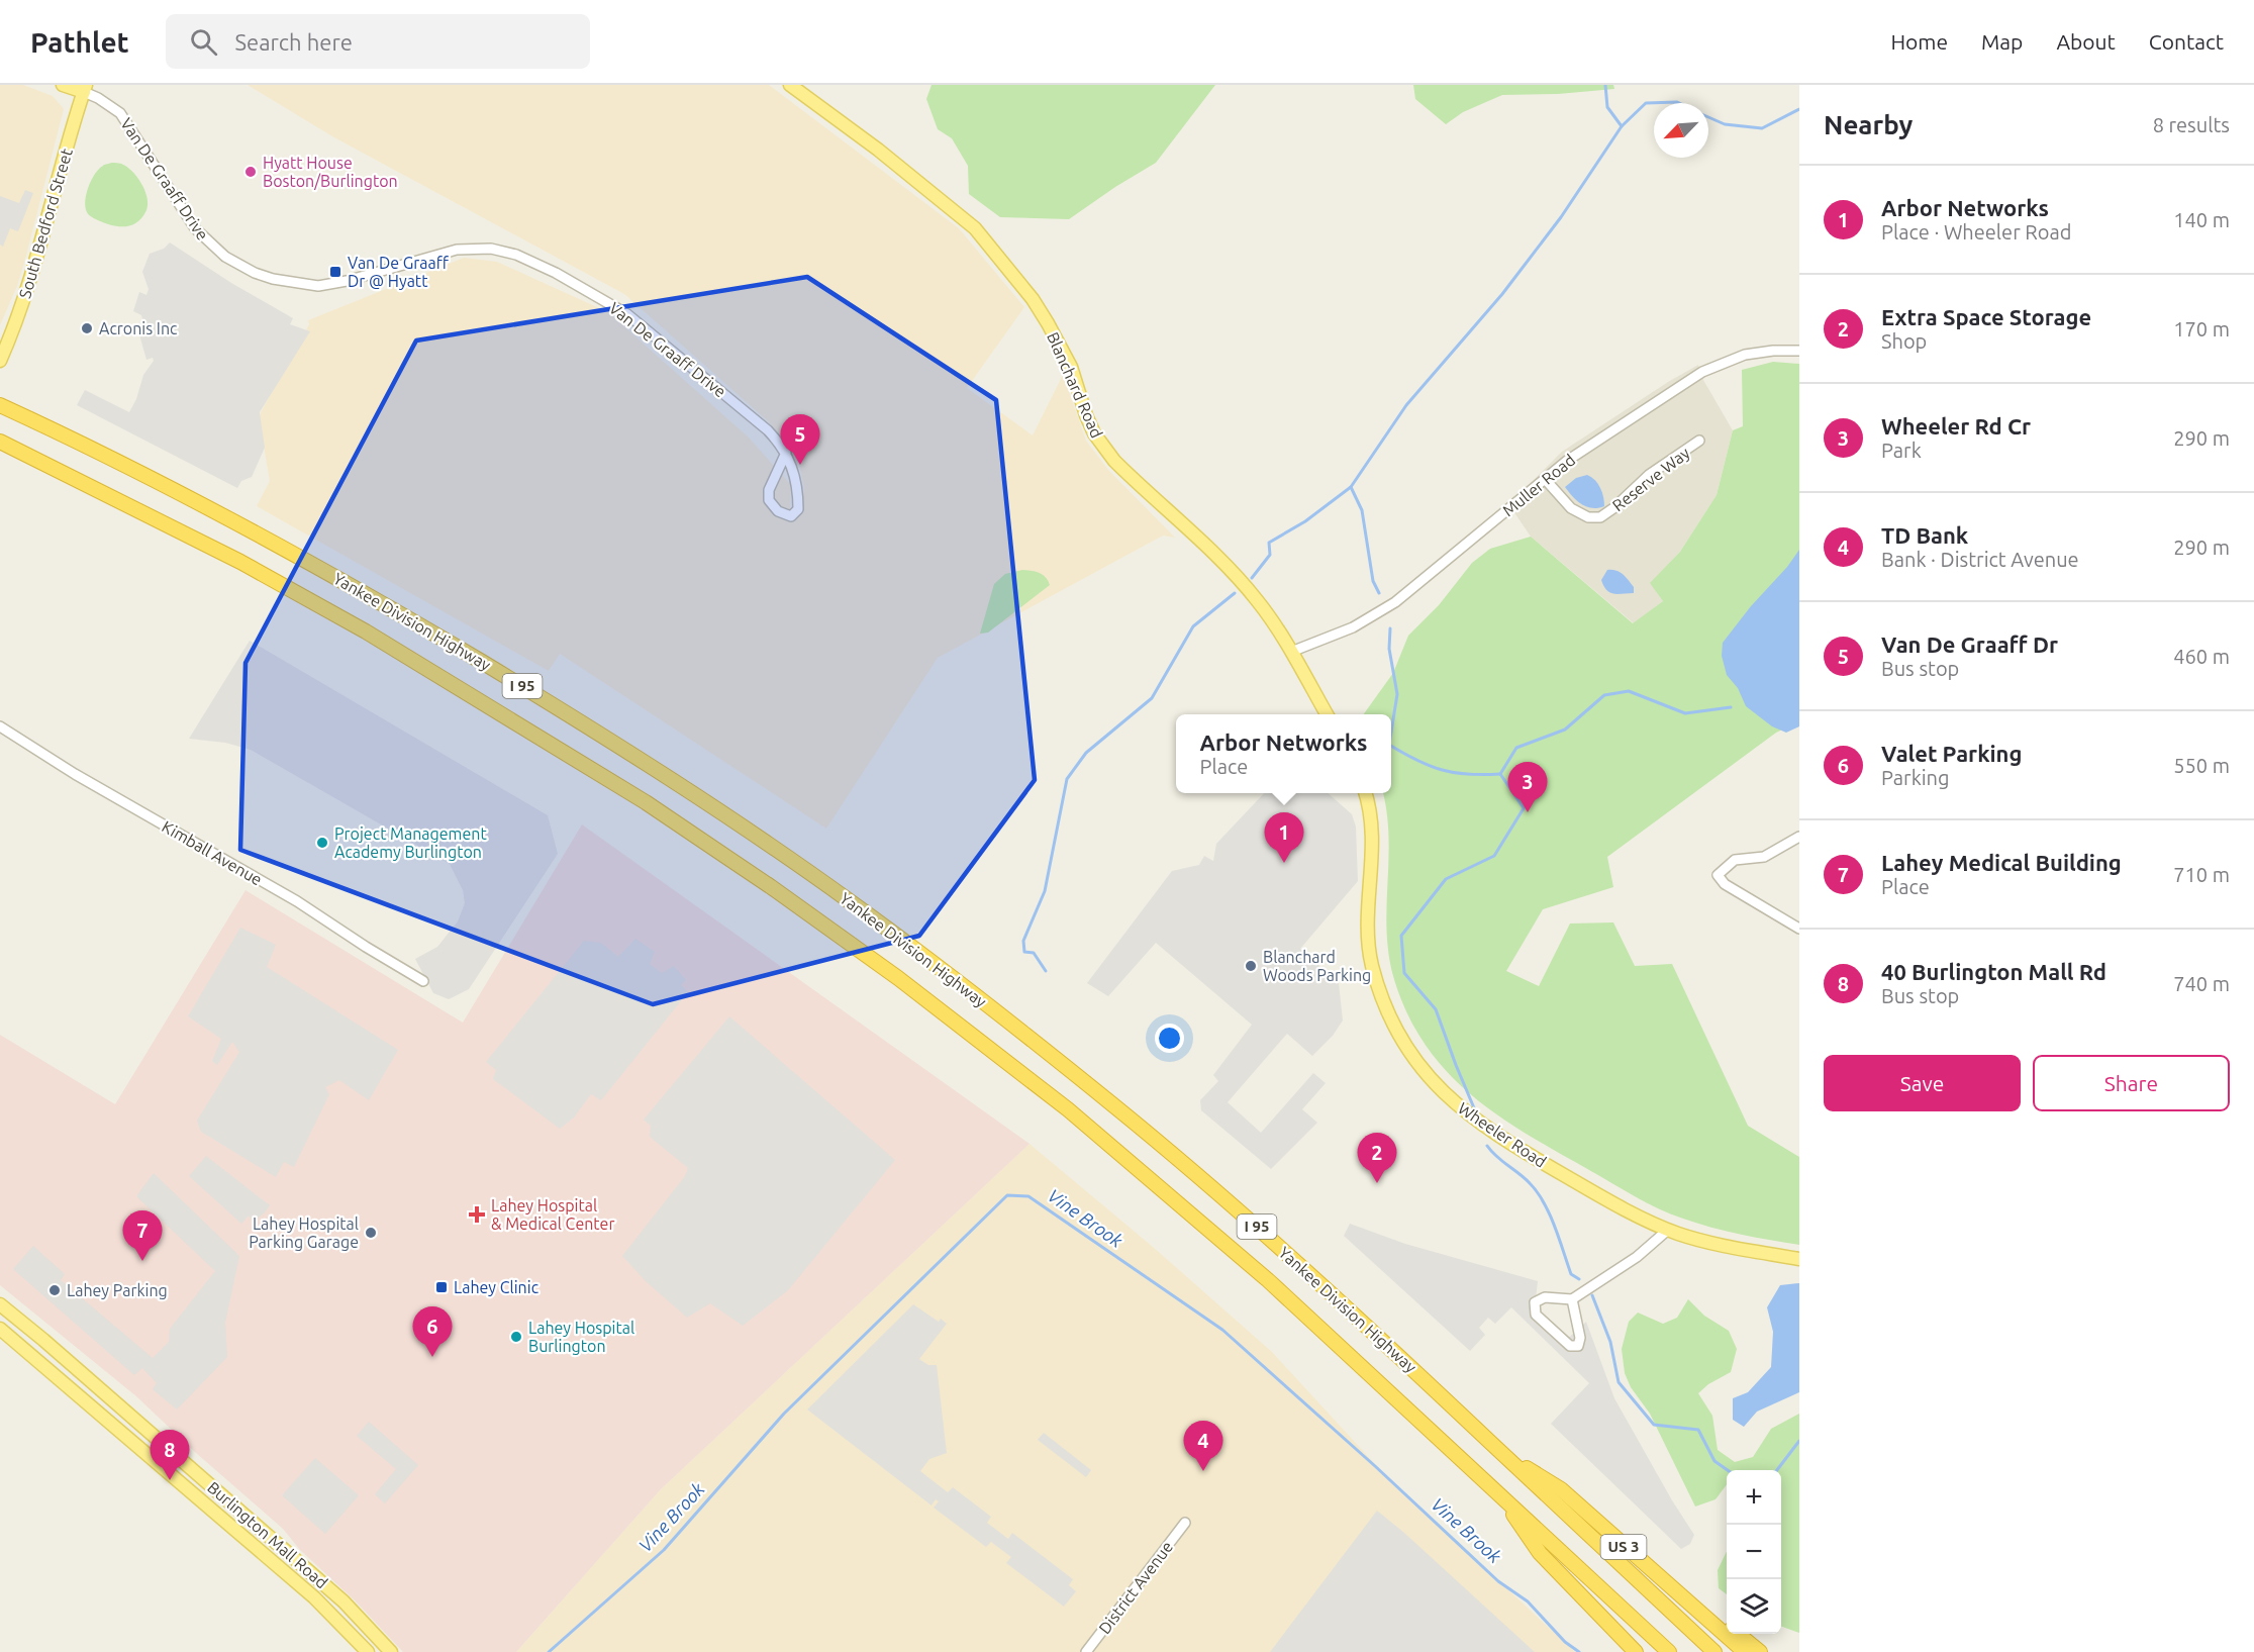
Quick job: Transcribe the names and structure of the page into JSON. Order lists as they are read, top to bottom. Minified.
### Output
{"streets":{"highway":["Yankee Division Highway","I 95","US 3"],"main road":["South Bedford Street","Blanchard Road","Wheeler Road","Burlington Mall Road"],"street":["Van De Graaff Drive","Reserve Way","Muller Road","Kimball Avenue","District Avenue"]},"crossings":[["Van De Graaff Drive","South Bedford Street"],["Blanchard Road","Muller Road"],["Reserve Way","Muller Road"],["Yankee Division Highway","US 3"]],"water":["Vine Brook"],"places":{"other":["Hyatt House Boston/Burlington","Acronis Inc","Project Management Academy Burlington","Blanchard Woods Parking","Lahey Hospital Parking Garage","Lahey Parking","Lahey Hospital Burlington"],"transit":["Van De Graaff Dr @ Hyatt","Lahey Clinic"],"health":["Lahey Hospital & Medical Center"]},"north":"bottom left","page":{"header":"Pathlet","search":"Search here","nav":["Home","Map","About","Contact"],"heading":["Nearby","8 results"],"list":[{"mark":"1","name":"Arbor Networks","note":"Place · Wheeler Road","value":"140 m"},{"mark":"2","name":"Extra Space Storage","note":"Shop","value":"170 m"},{"mark":"3","name":"Wheeler Rd Cr","note":"Park","value":"290 m"},{"mark":"4","name":"TD Bank","note":"Bank · District Avenue","value":"290 m"},{"mark":"5","name":"Van De Graaff Dr","note":"Bus stop","value":"460 m"},{"mark":"6","name":"Valet Parking","note":"Parking","value":"550 m"},{"mark":"7","name":"Lahey Medical Building","note":"Place","value":"710 m"},{"mark":"8","name":"40 Burlington Mall Rd","note":"Bus stop","value":"740 m"}],"pins":["5","3","1","2","7","6","4","8"],"popup":["Arbor Networks","Place"],"buttons":["Save","Share"],"map_buttons":["+","−"]}}
